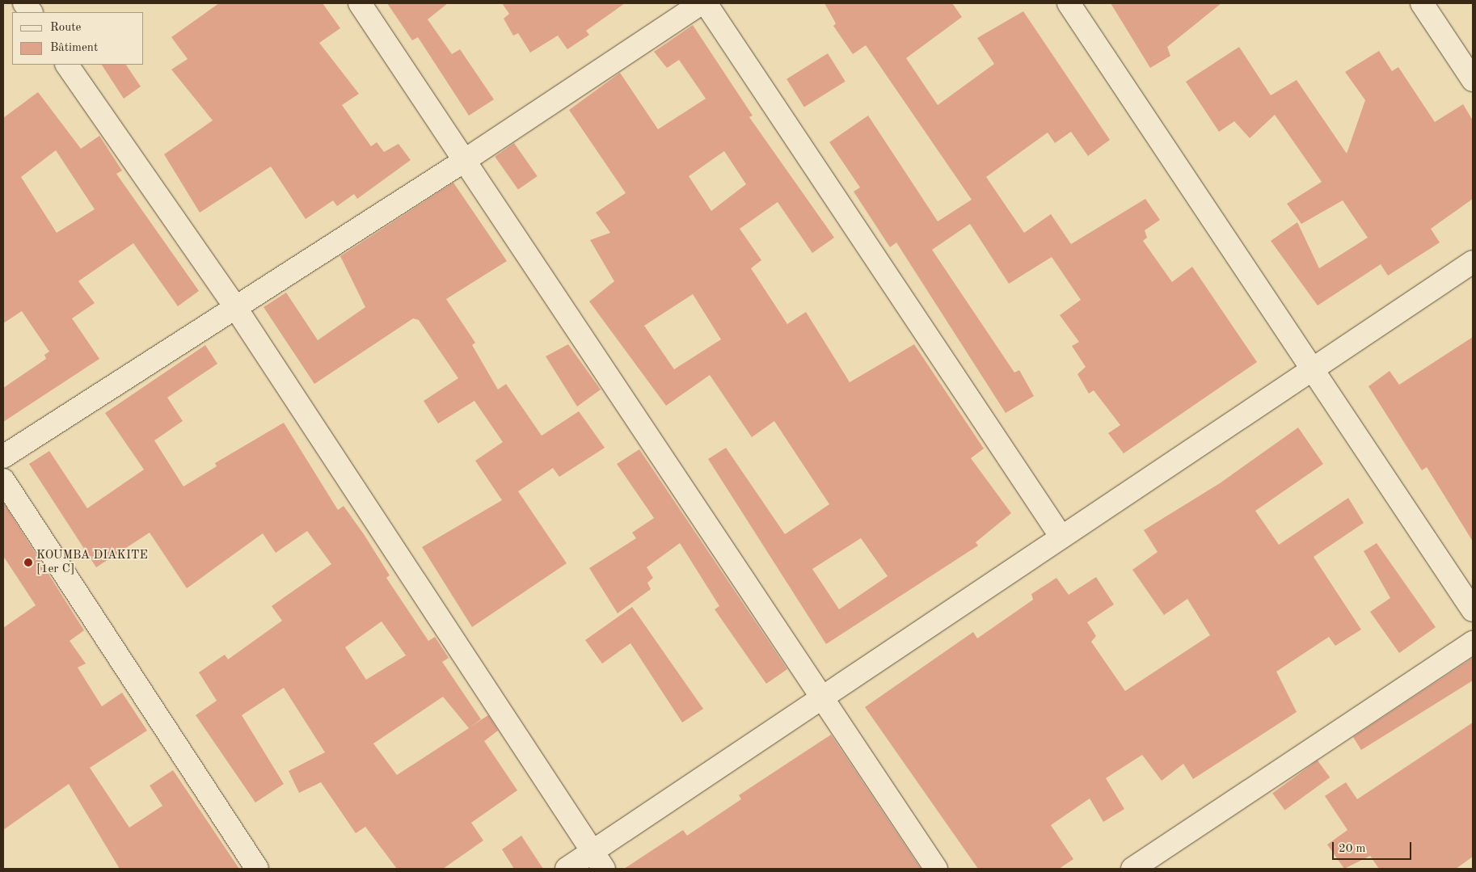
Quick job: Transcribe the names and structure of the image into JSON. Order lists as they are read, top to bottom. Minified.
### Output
{"places":["KOUMBA DIAKITE [1er C]"],"legend":["Route","Bâtiment"],"scale_bar":"20 m"}
